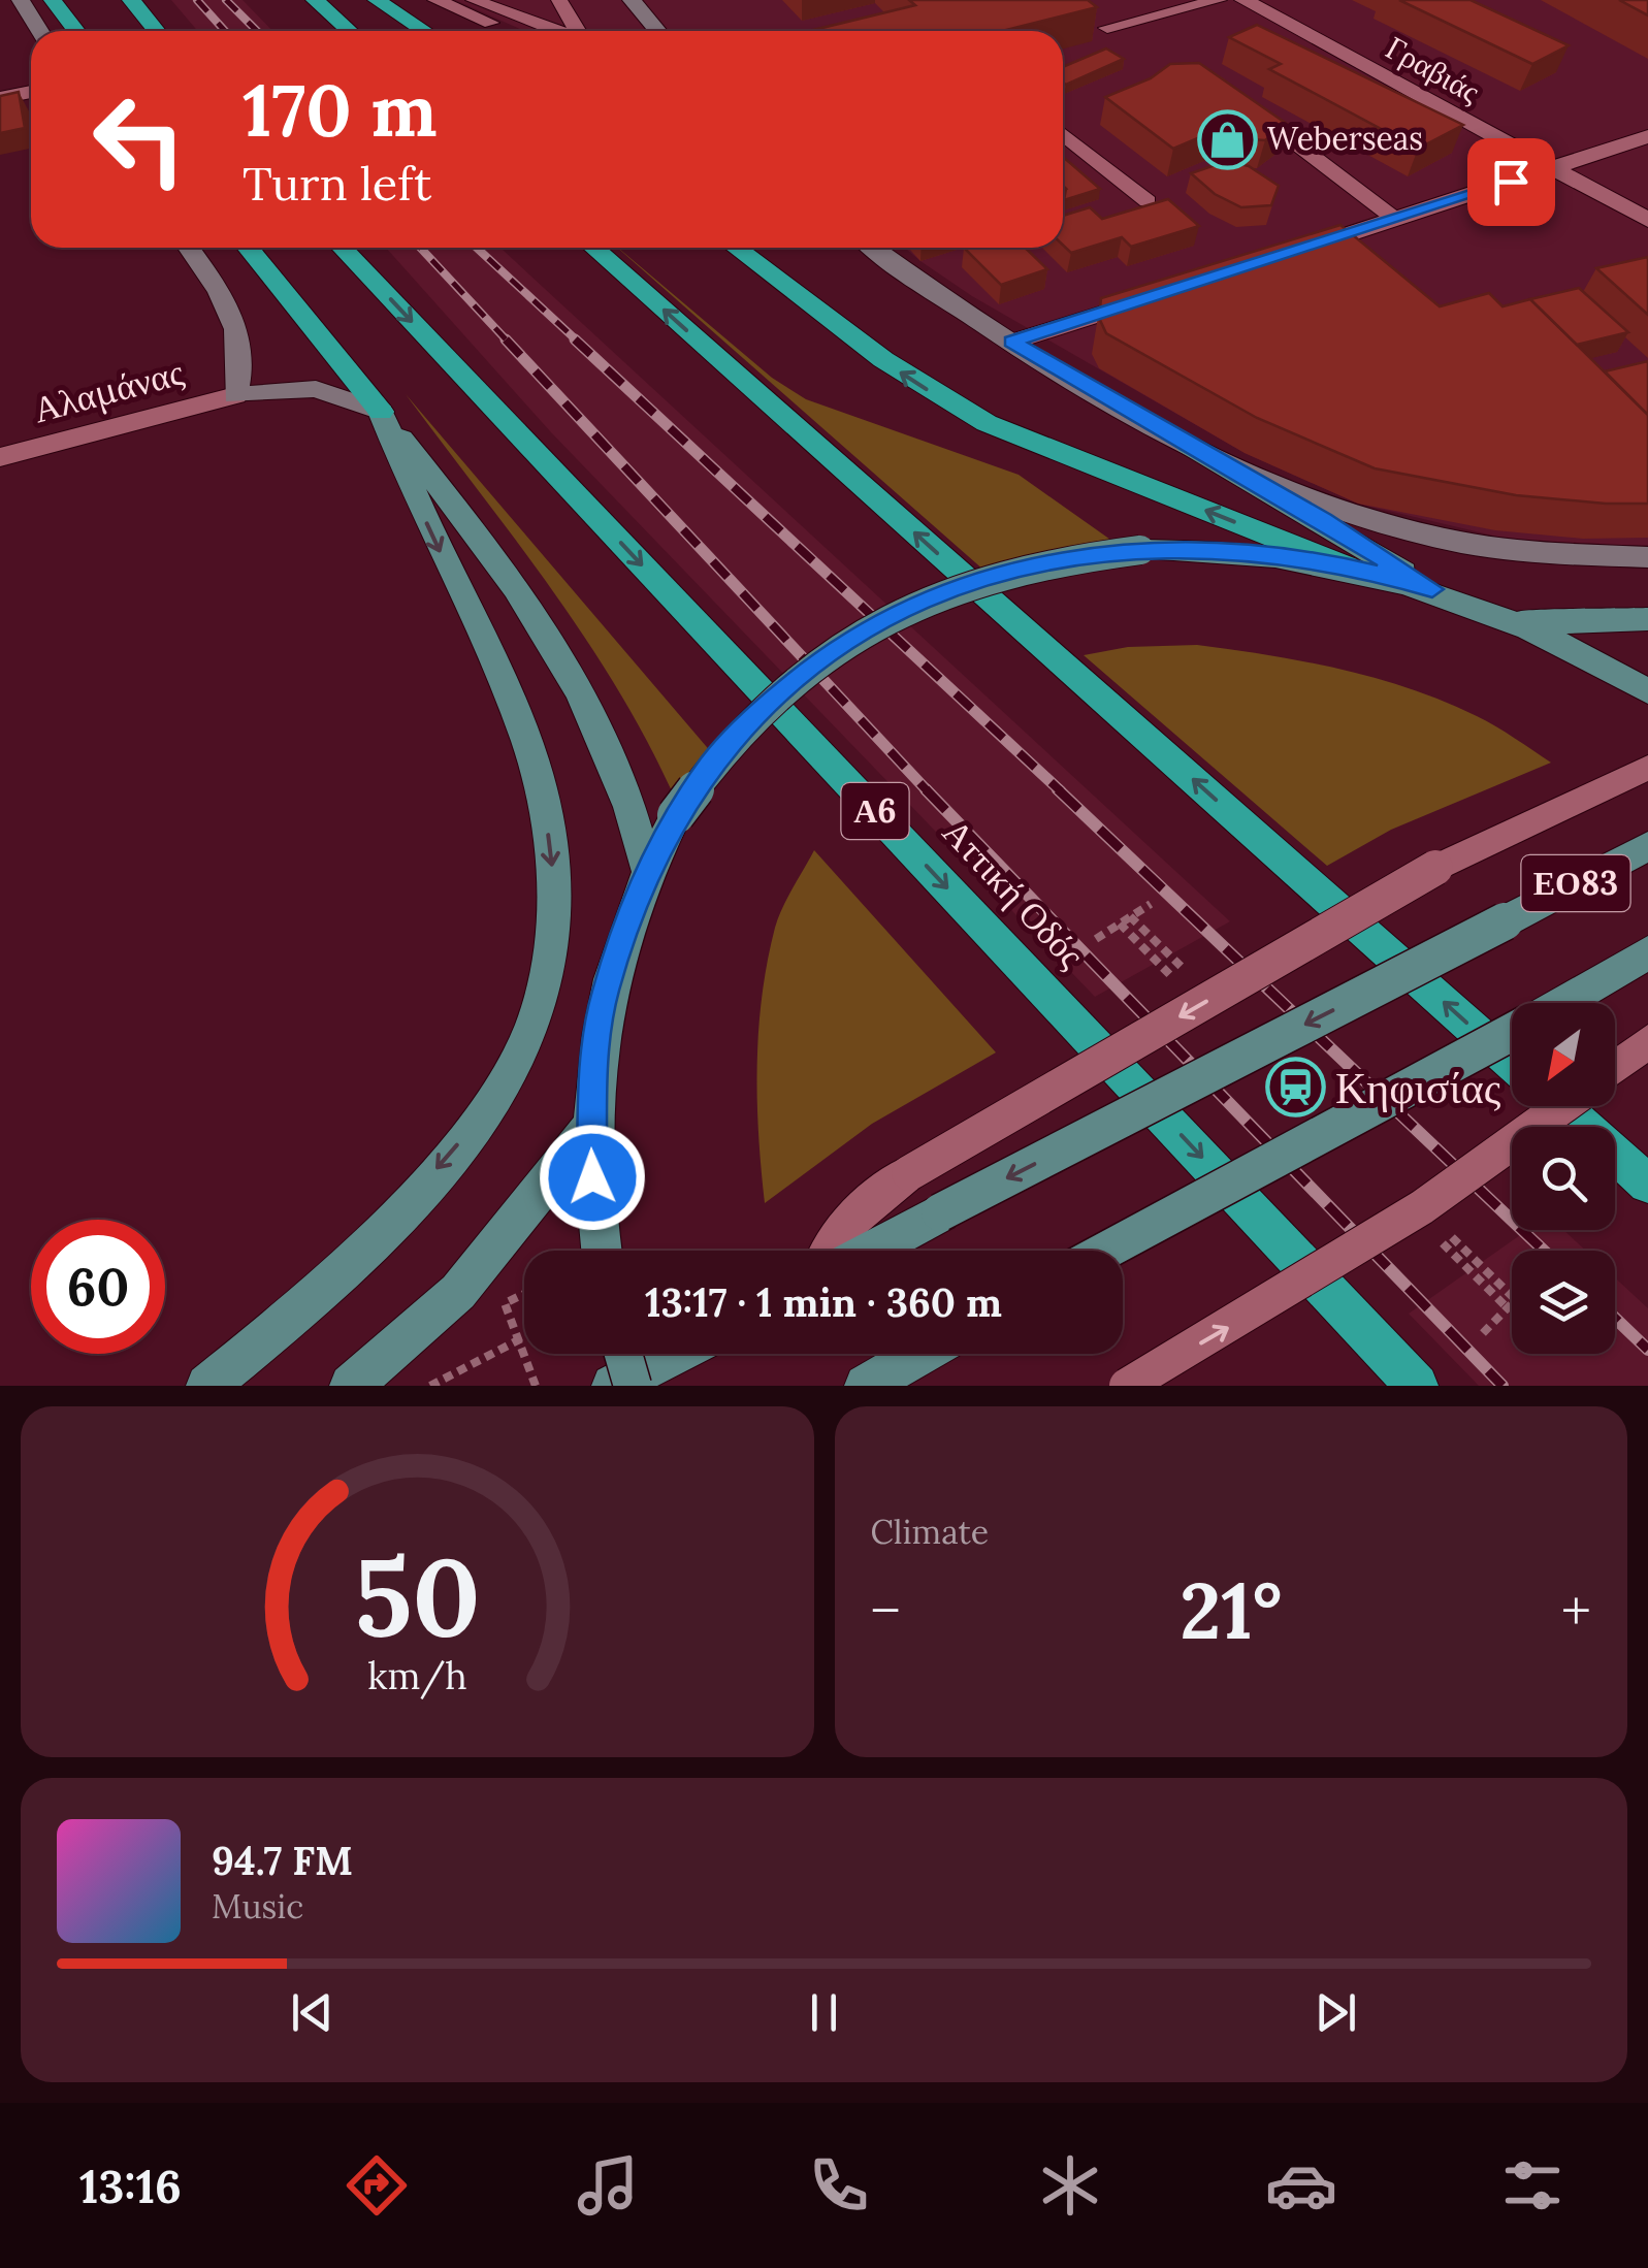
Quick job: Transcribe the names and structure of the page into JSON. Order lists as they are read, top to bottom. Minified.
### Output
{"streets":{"highway":["Α6","Αττική Οδός"],"main road":["ΕΟ83"],"street":["Γραβιάς","Αλαμάνας"]},"places":{"shop":["Weberseas"],"station":["Κηφισίας"]},"north":"bottom left","page":{"turn":["170 m","Turn left"],"limit":"60","trip":"13:17 · 1 min · 360 m","tile":"Climate","heat":["−","21°","+"],"song":["94.7 FM","Music"],"tabs":"13:16","gauge":["50","km/h"]}}
